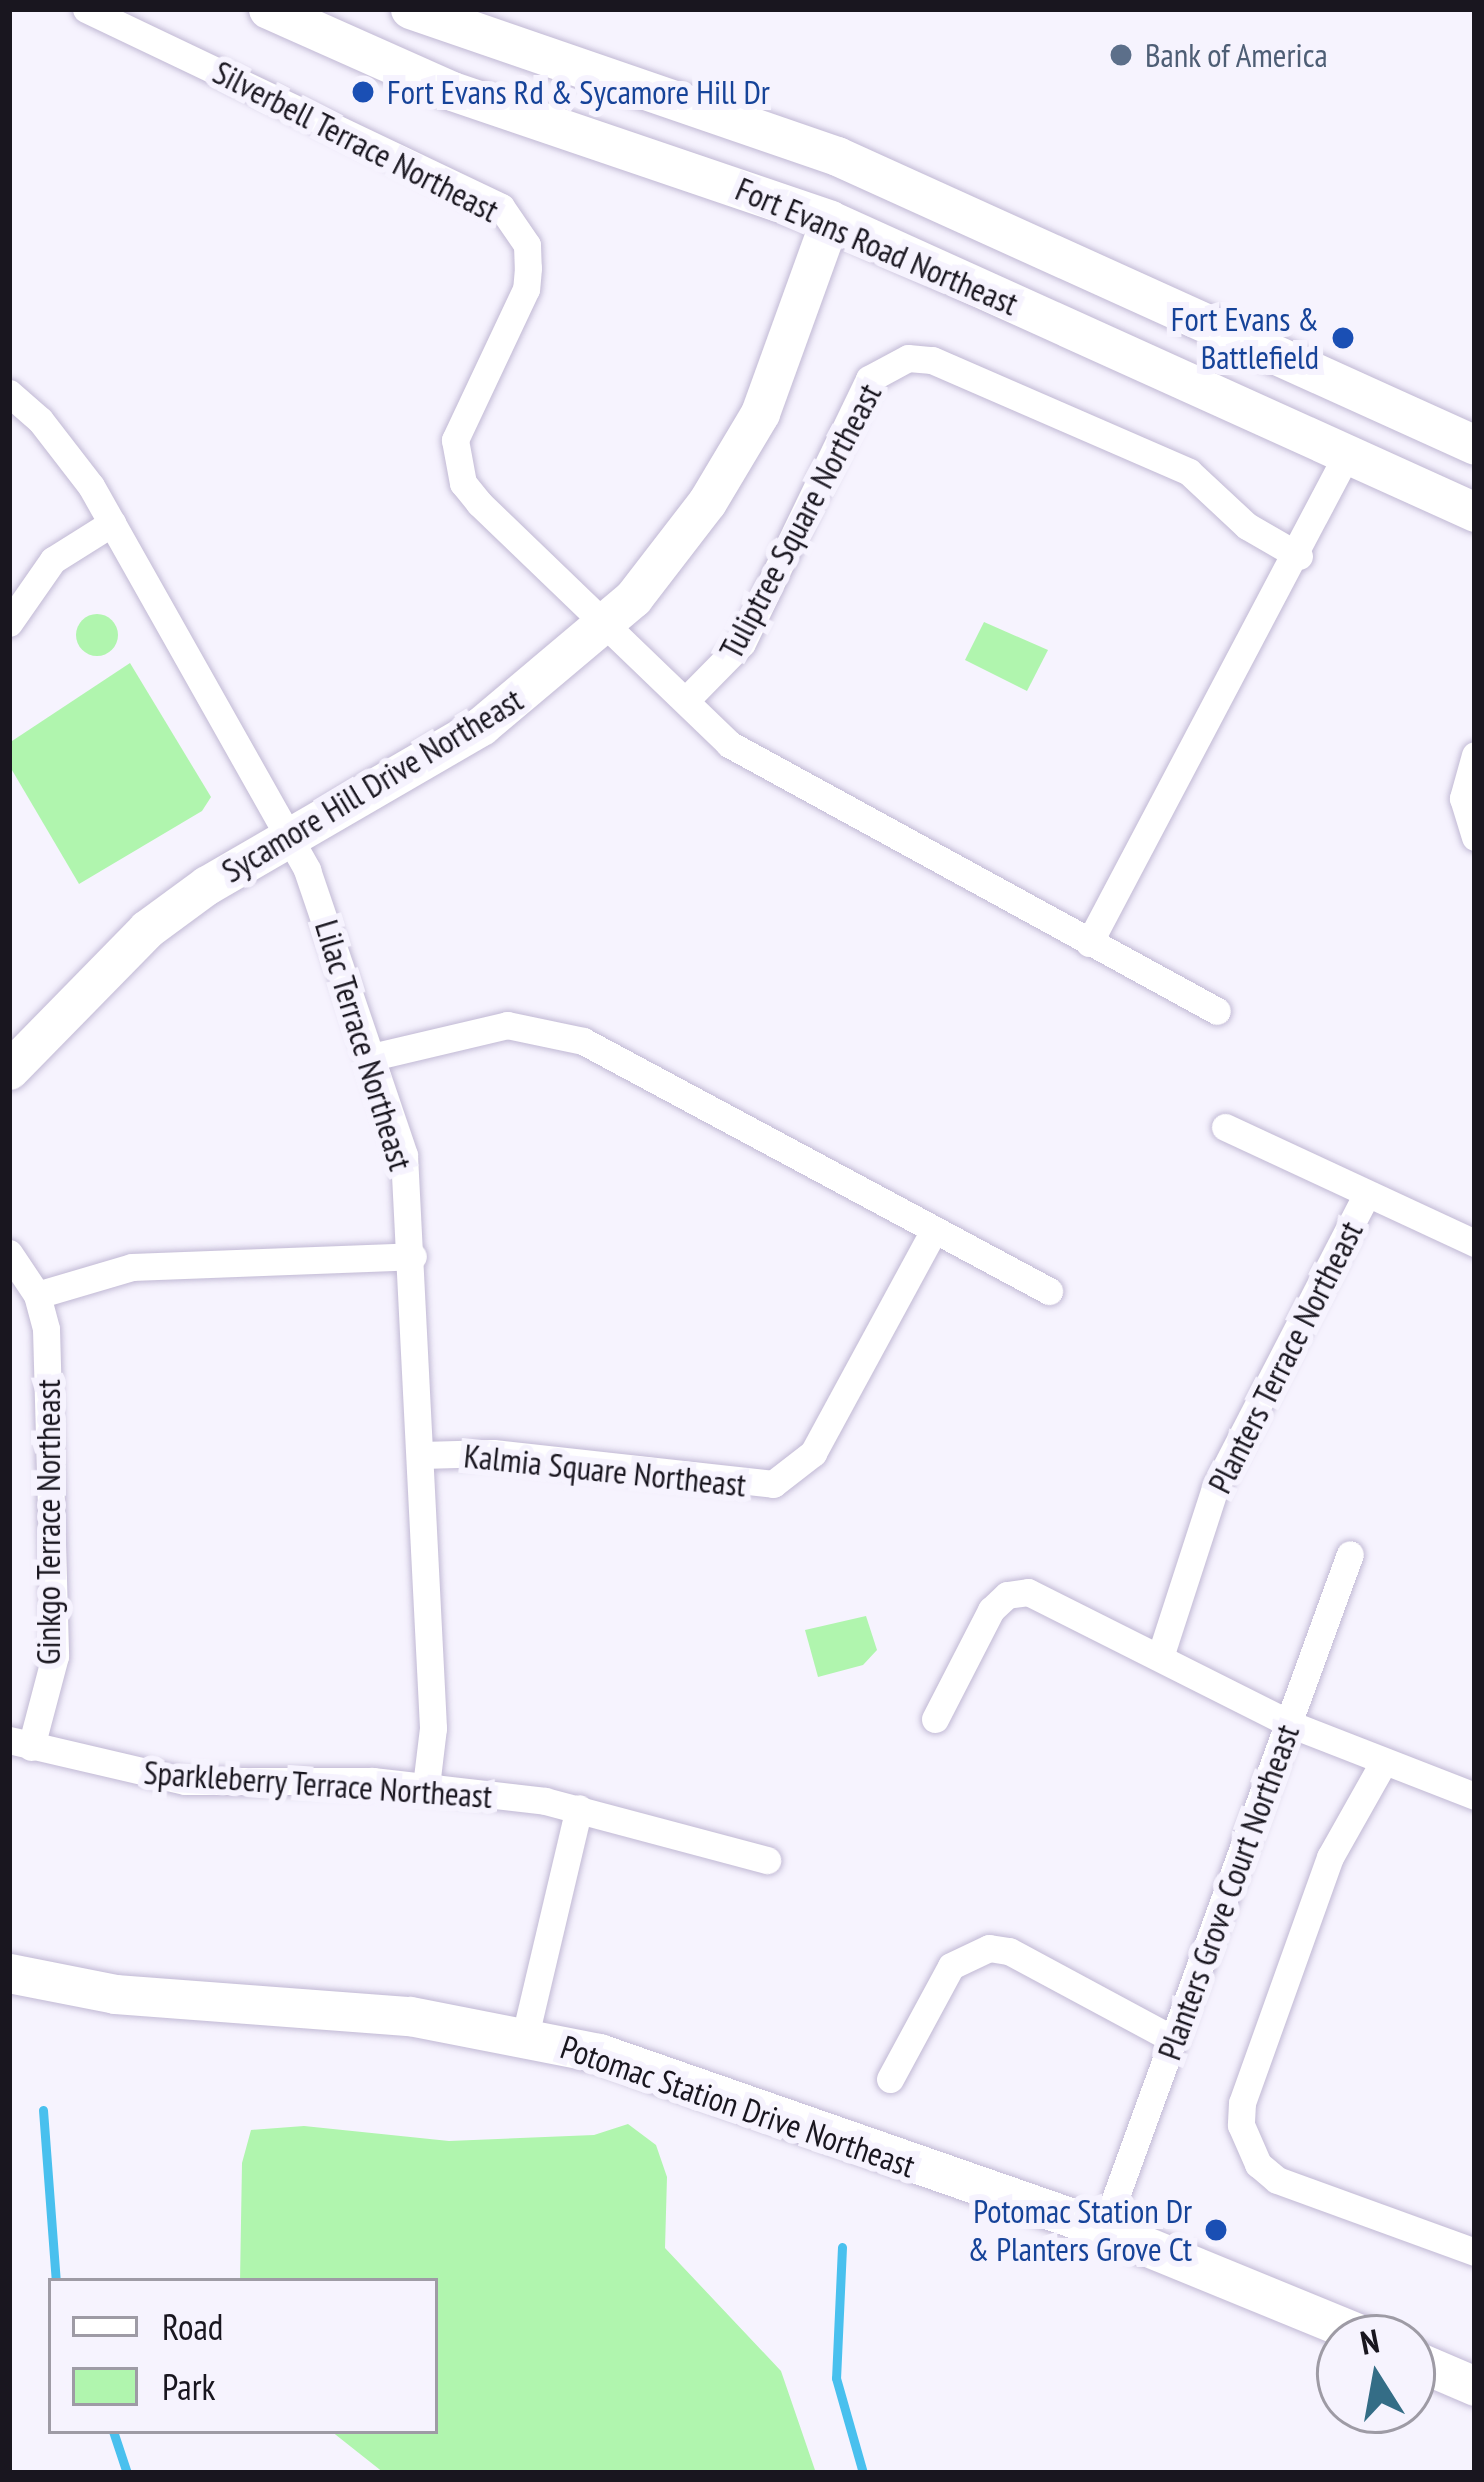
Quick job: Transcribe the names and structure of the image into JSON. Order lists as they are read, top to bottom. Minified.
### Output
{"streets":{"street":["Silverbell Terrace Northeast","Fort Evans Road Northeast","Tuliptree Square Northeast","Sycamore Hill Drive Northeast","Lilac Terrace Northeast","Planters Terrace Northeast","Kalmia Square Northeast","Ginkgo Terrace Northeast","Sparkleberry Terrace Northeast","Planters Grove Court Northeast","Potomac Station Drive Northeast"]},"crossings":[["Silverbell Terrace Northeast","Sycamore Hill Drive Northeast"],["Fort Evans Road Northeast","Sycamore Hill Drive Northeast"],["Sycamore Hill Drive Northeast","Lilac Terrace Northeast"],["Lilac Terrace Northeast","Kalmia Square Northeast"],["Lilac Terrace Northeast","Sparkleberry Terrace Northeast"],["Ginkgo Terrace Northeast","Sparkleberry Terrace Northeast"],["Planters Grove Court Northeast","Potomac Station Drive Northeast"]],"places":["Bank of America","Fort Evans Rd & Sycamore Hill Dr","Fort Evans & Battlefield","Potomac Station Dr & Planters Grove Ct"],"legend":["Road","Park"],"north":"top"}
